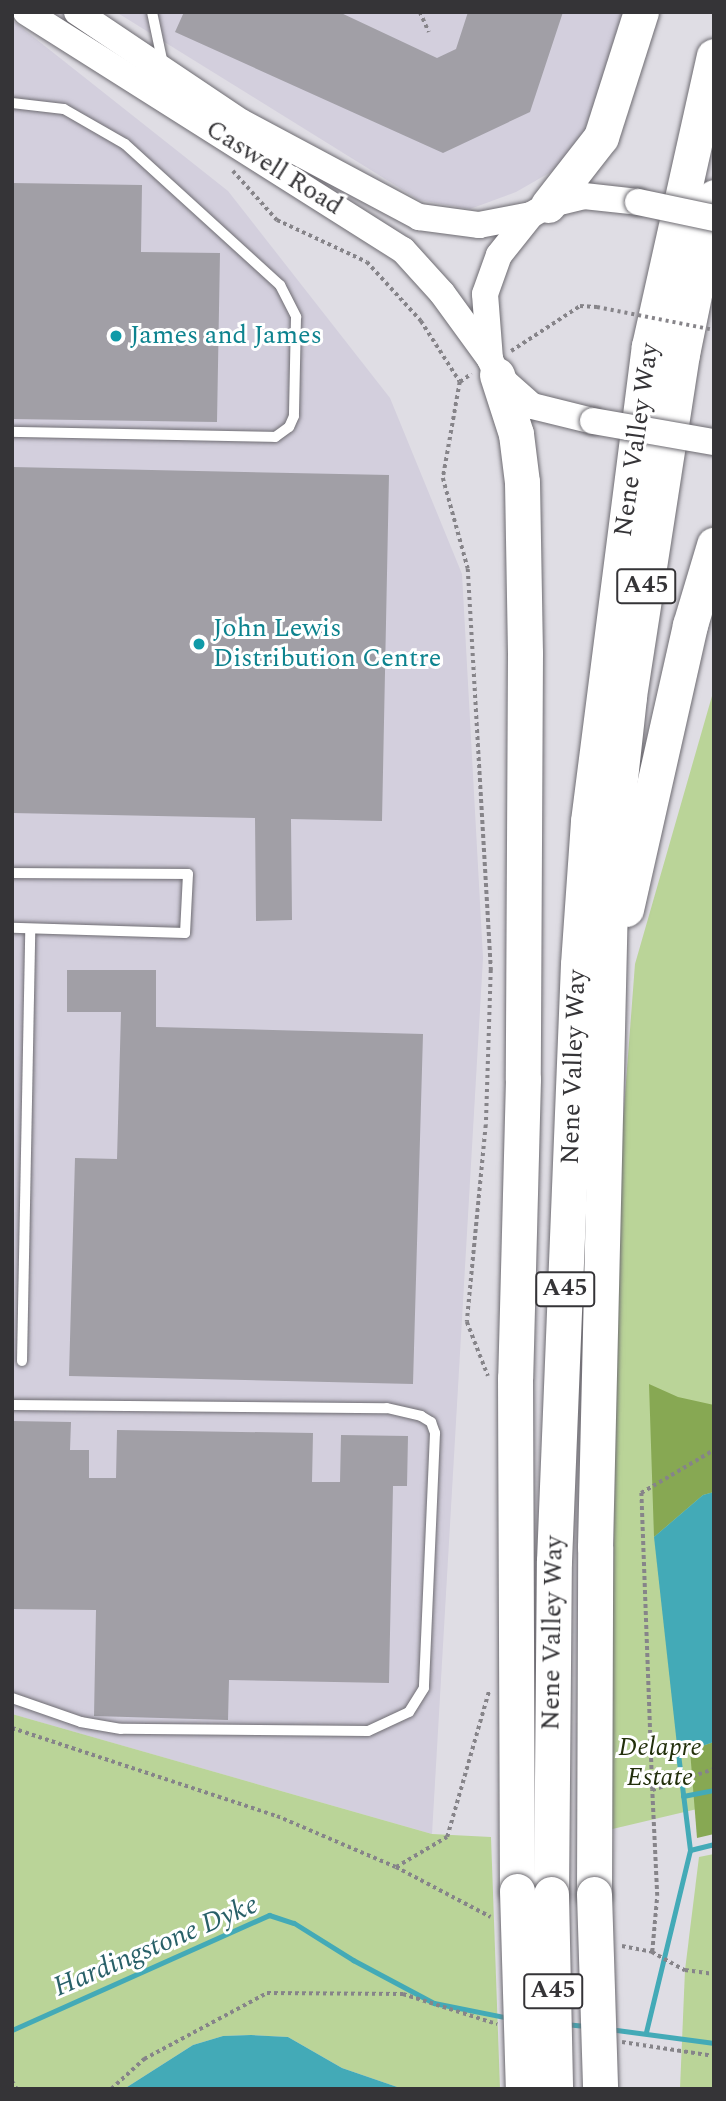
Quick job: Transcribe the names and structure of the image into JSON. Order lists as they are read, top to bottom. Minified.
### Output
{"streets":{"highway":["Nene Valley Way","A45"],"street":["Caswell Road"]},"water":["Hardingstone Dyke"],"parks":["Delapre Estate"],"places":["James and James","John Lewis Distribution Centre"]}
